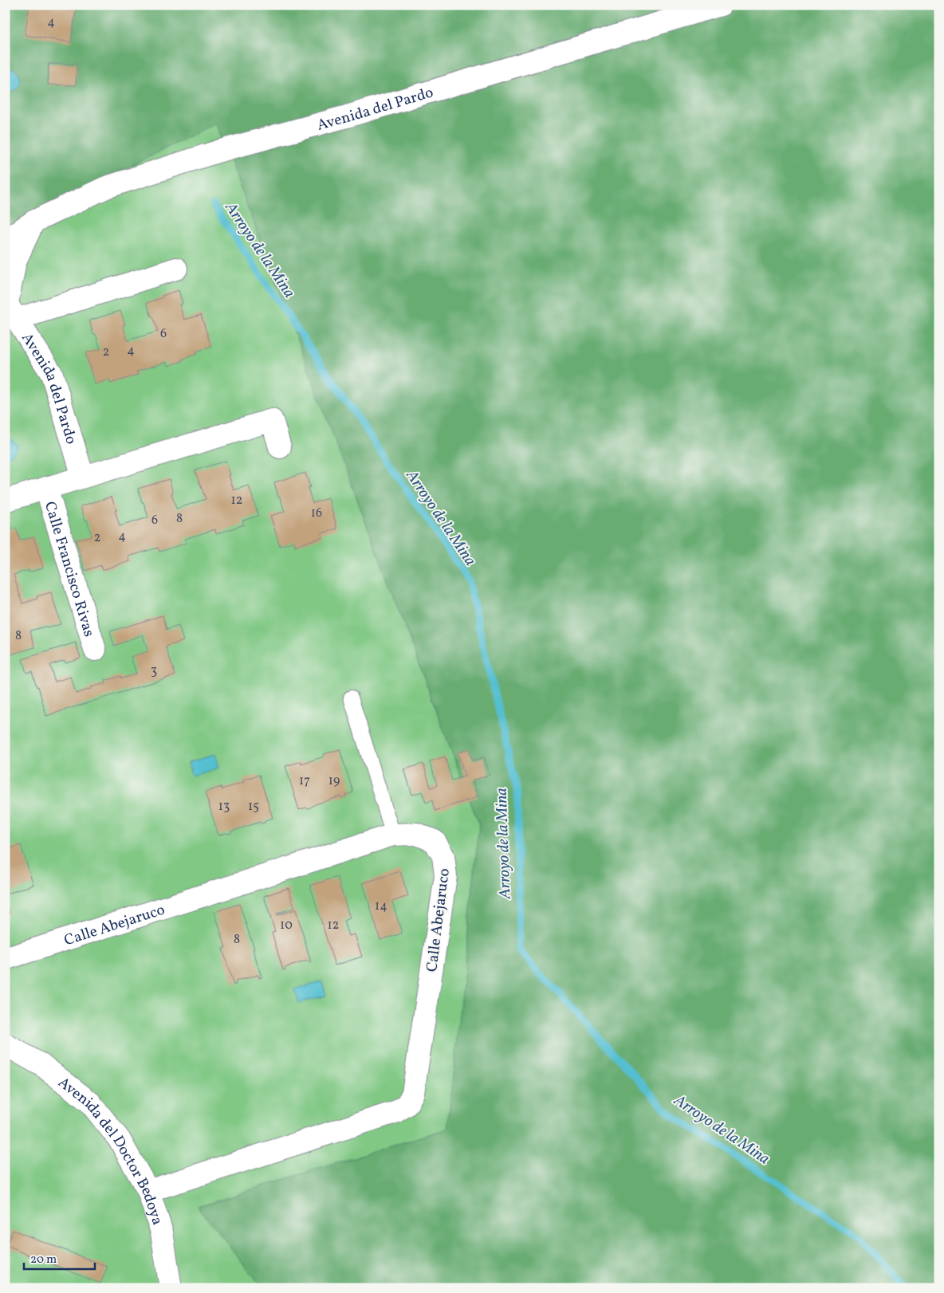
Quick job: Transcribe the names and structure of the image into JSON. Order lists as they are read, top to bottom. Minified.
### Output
{"streets":{"street":["Avenida del Pardo","Calle Francisco Rivas","Calle Abejaruco","Avenida del Doctor Bedoya"]},"crossings":[["Calle Abejaruco","Avenida del Doctor Bedoya"]],"water":["Arroyo de la Mina"],"house_numbers":["4","6","4","2","12","16","8","6","4","2","8","3","17","19","13","15","14","10","12","8"],"scale_bar":"20 m"}
